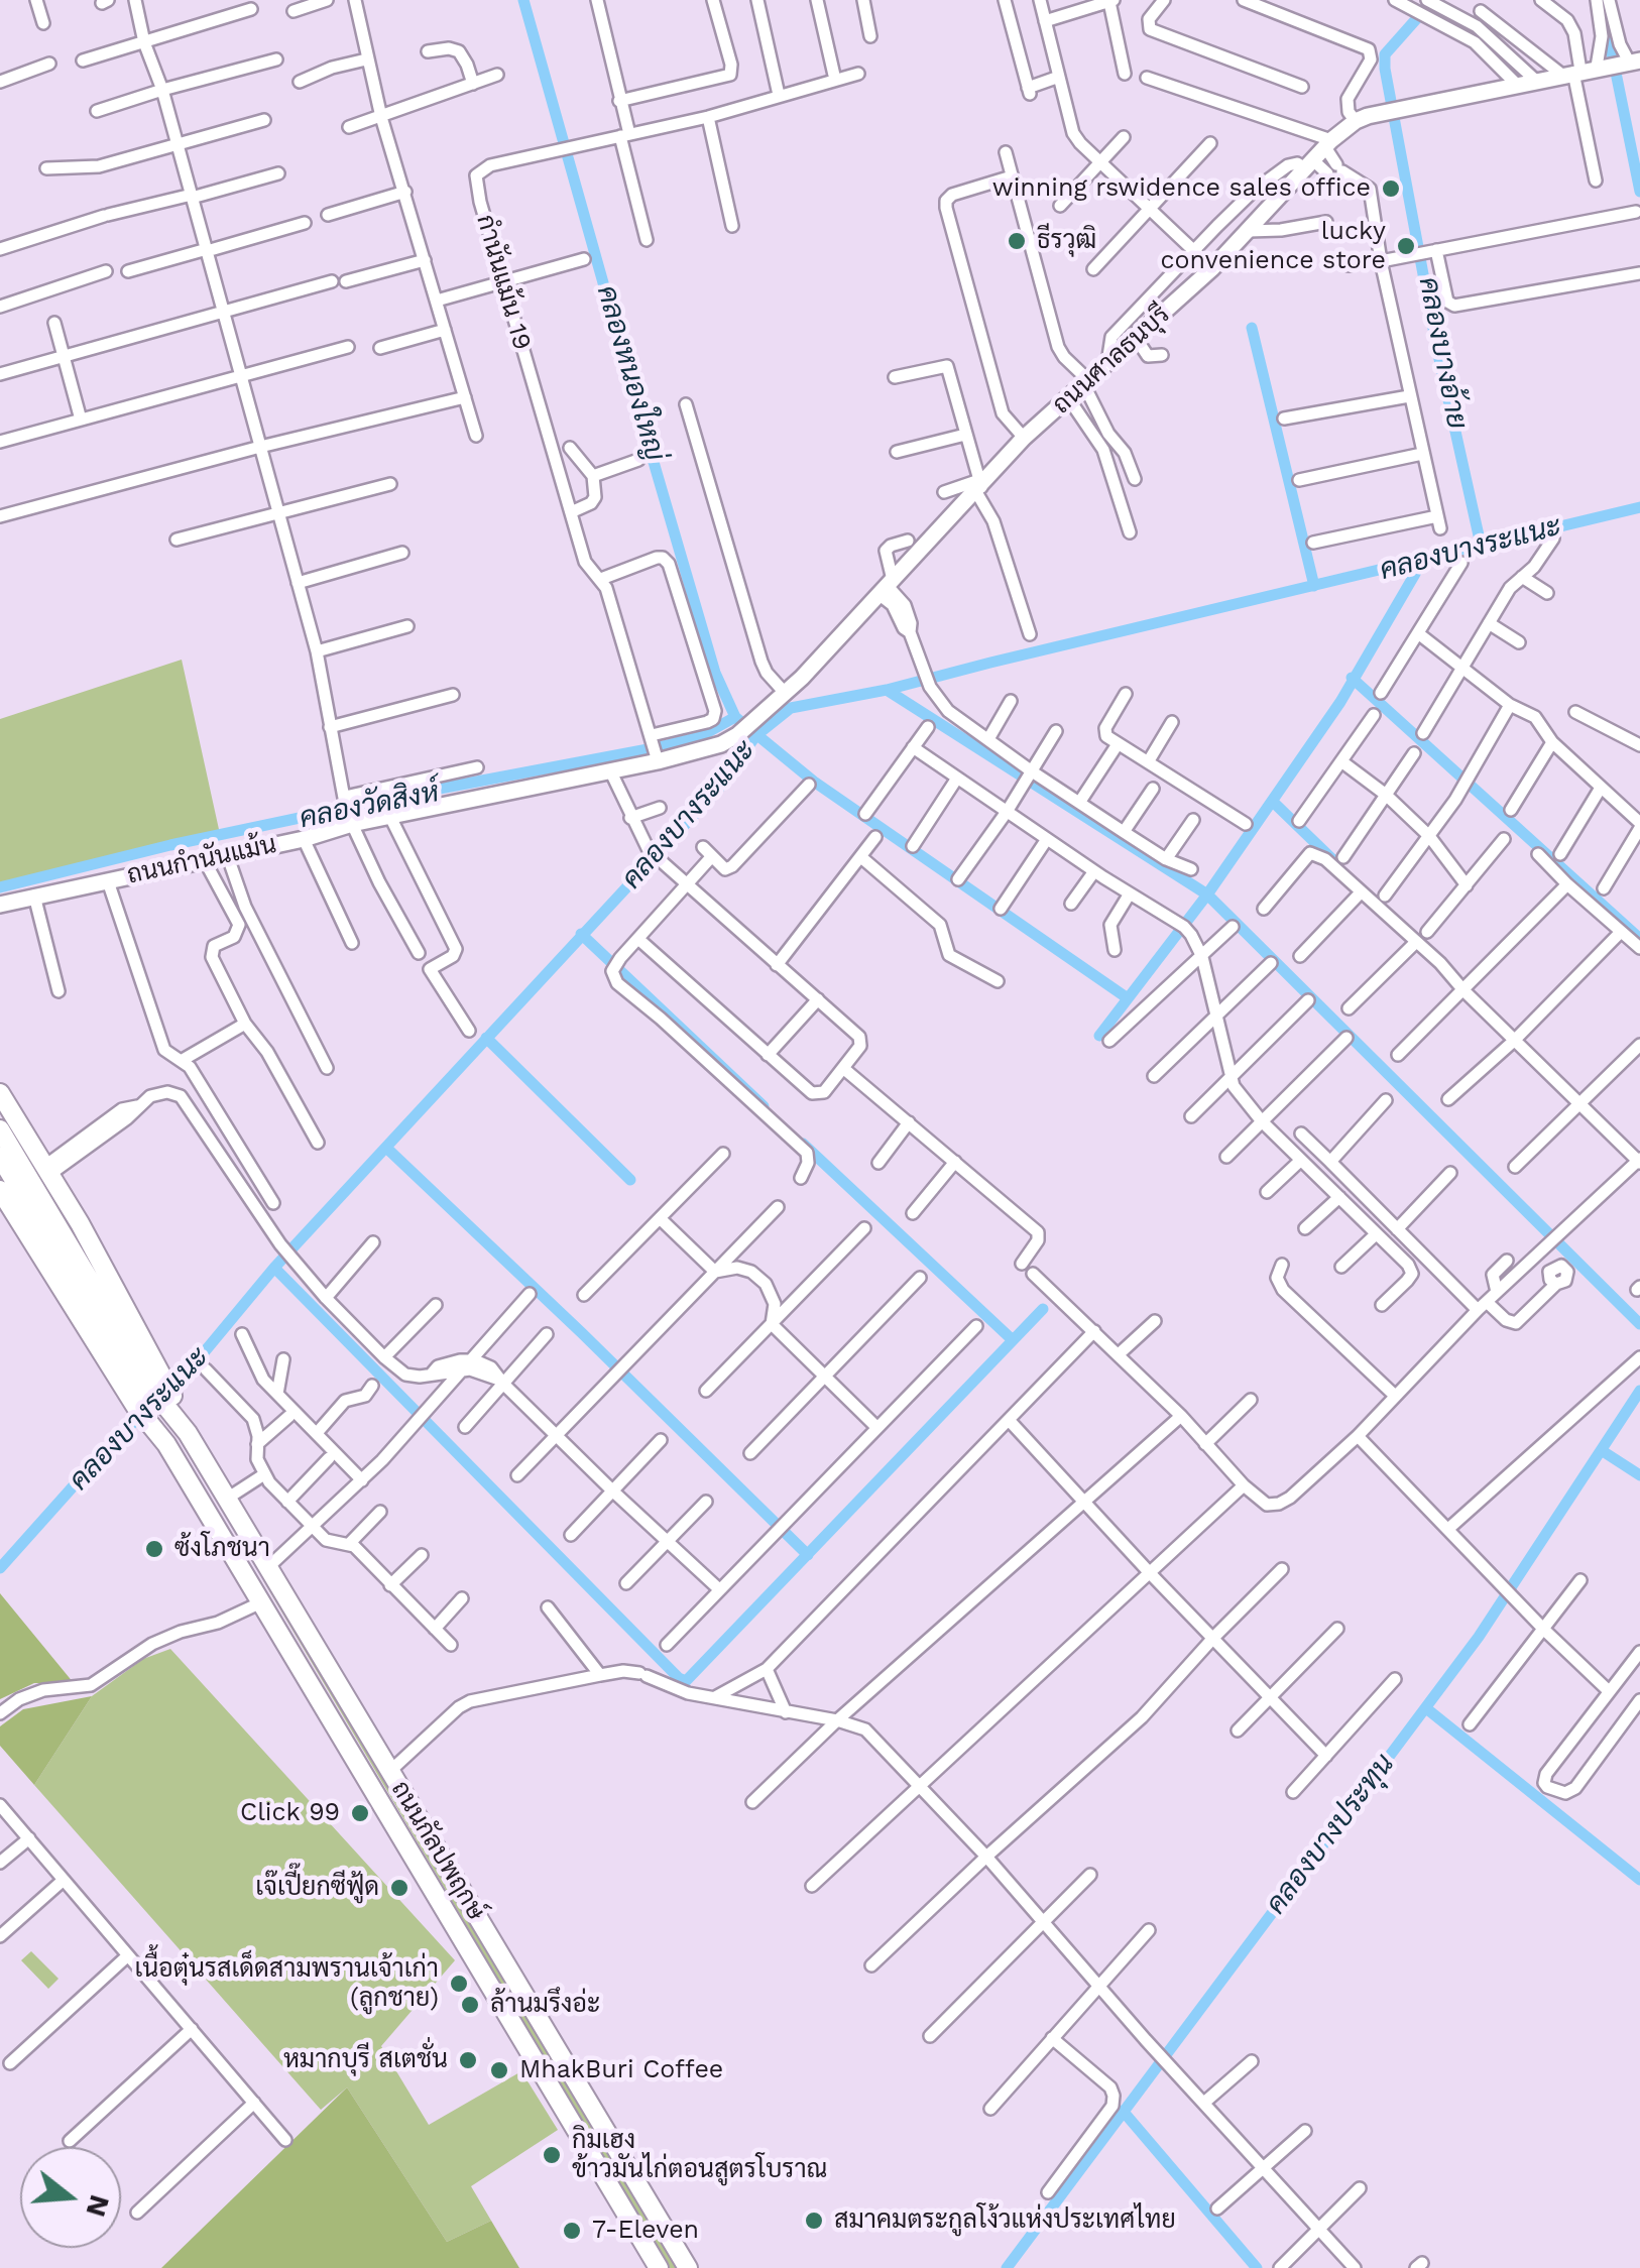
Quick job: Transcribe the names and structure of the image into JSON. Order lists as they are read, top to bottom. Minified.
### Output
{"streets":{"main road":["ถนนกัลปพฤกษ์"],"street":["กำนันแม้น 19","ถนนศาลธนบุรี","ถนนกำนันแม้น"]},"crossings":[["กำนันแม้น 19","ถนนกำนันแม้น"],["ถนนศาลธนบุรี","ถนนกำนันแม้น"]],"water":["คลองบางอ้าย","คลองหนองใหญ่","คลองบางระแนะ","คลองวัดสิงห์","คลองบางประทุน"],"places":["winning rswidence sales office","ธีรวุฒิ","lucky convenience store","ซ้งโภชนา","Click 99","เจ๊เปี๊ยกซีฟู้ด","เนื้อตุ๋นรสเด็ดสามพรานเจ้าเก่า (ลูกชาย)","ล้านมรึงอ่ะ","หมากบุรี สเตชั่น","MhakBuri Coffee","กิมเฮง ข้าวมันไก่ตอนสูตรโบราณ","สมาคมตระกูลโง้วแห่งประเทศไทย","7-Eleven"],"north":"right"}
